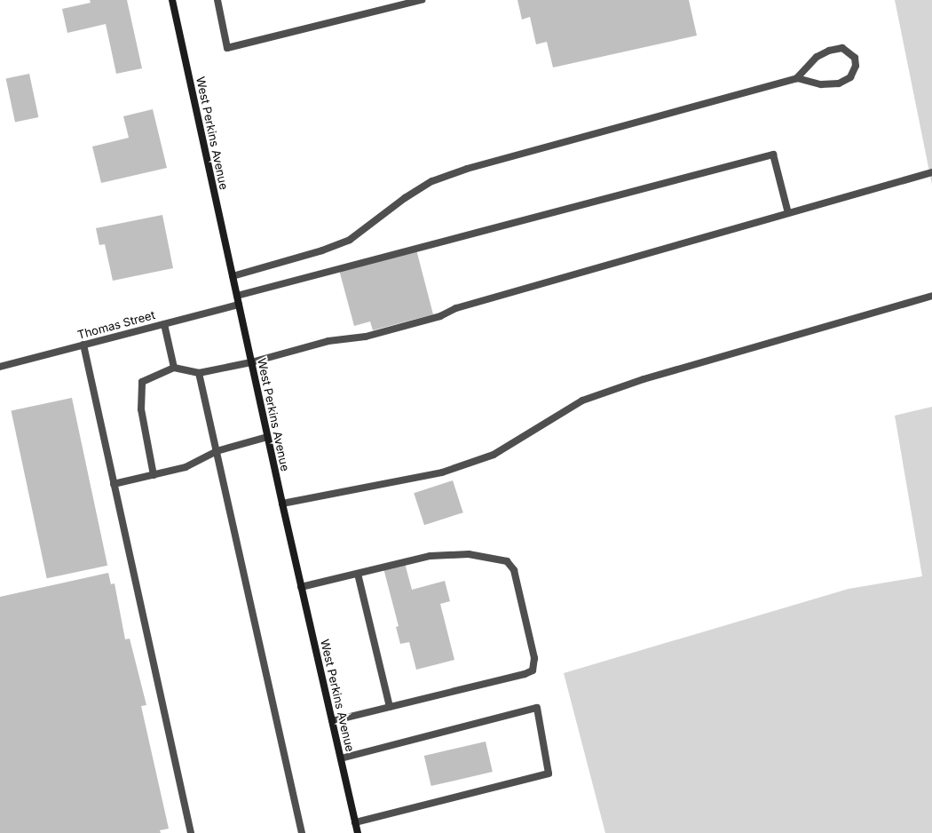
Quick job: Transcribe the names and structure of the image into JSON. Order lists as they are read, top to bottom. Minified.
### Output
{"streets":{"main road":["West Perkins Avenue"],"street":["Thomas Street"]},"crossings":[["West Perkins Avenue","Thomas Street"]]}
